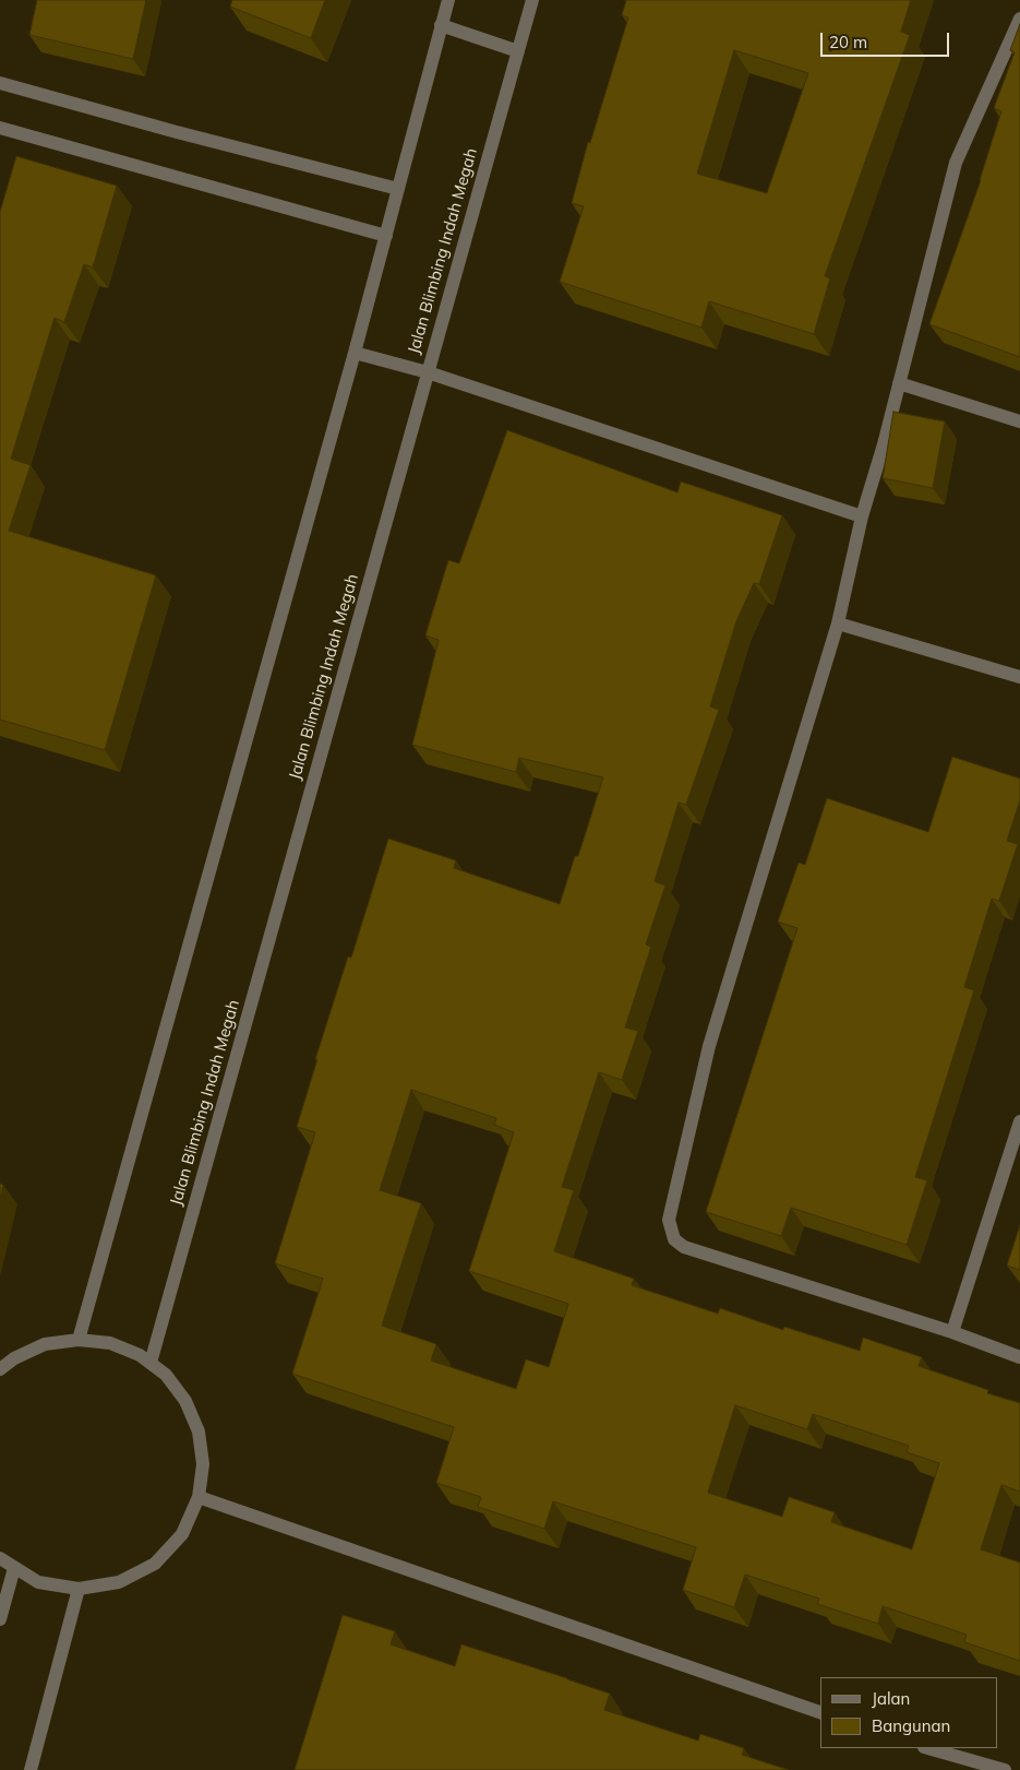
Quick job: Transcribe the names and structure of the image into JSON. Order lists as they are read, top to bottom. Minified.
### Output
{"streets":{"street":["Jalan Blimbing Indah Megah"]},"legend":["Jalan","Bangunan"],"scale_bar":"20 m"}
